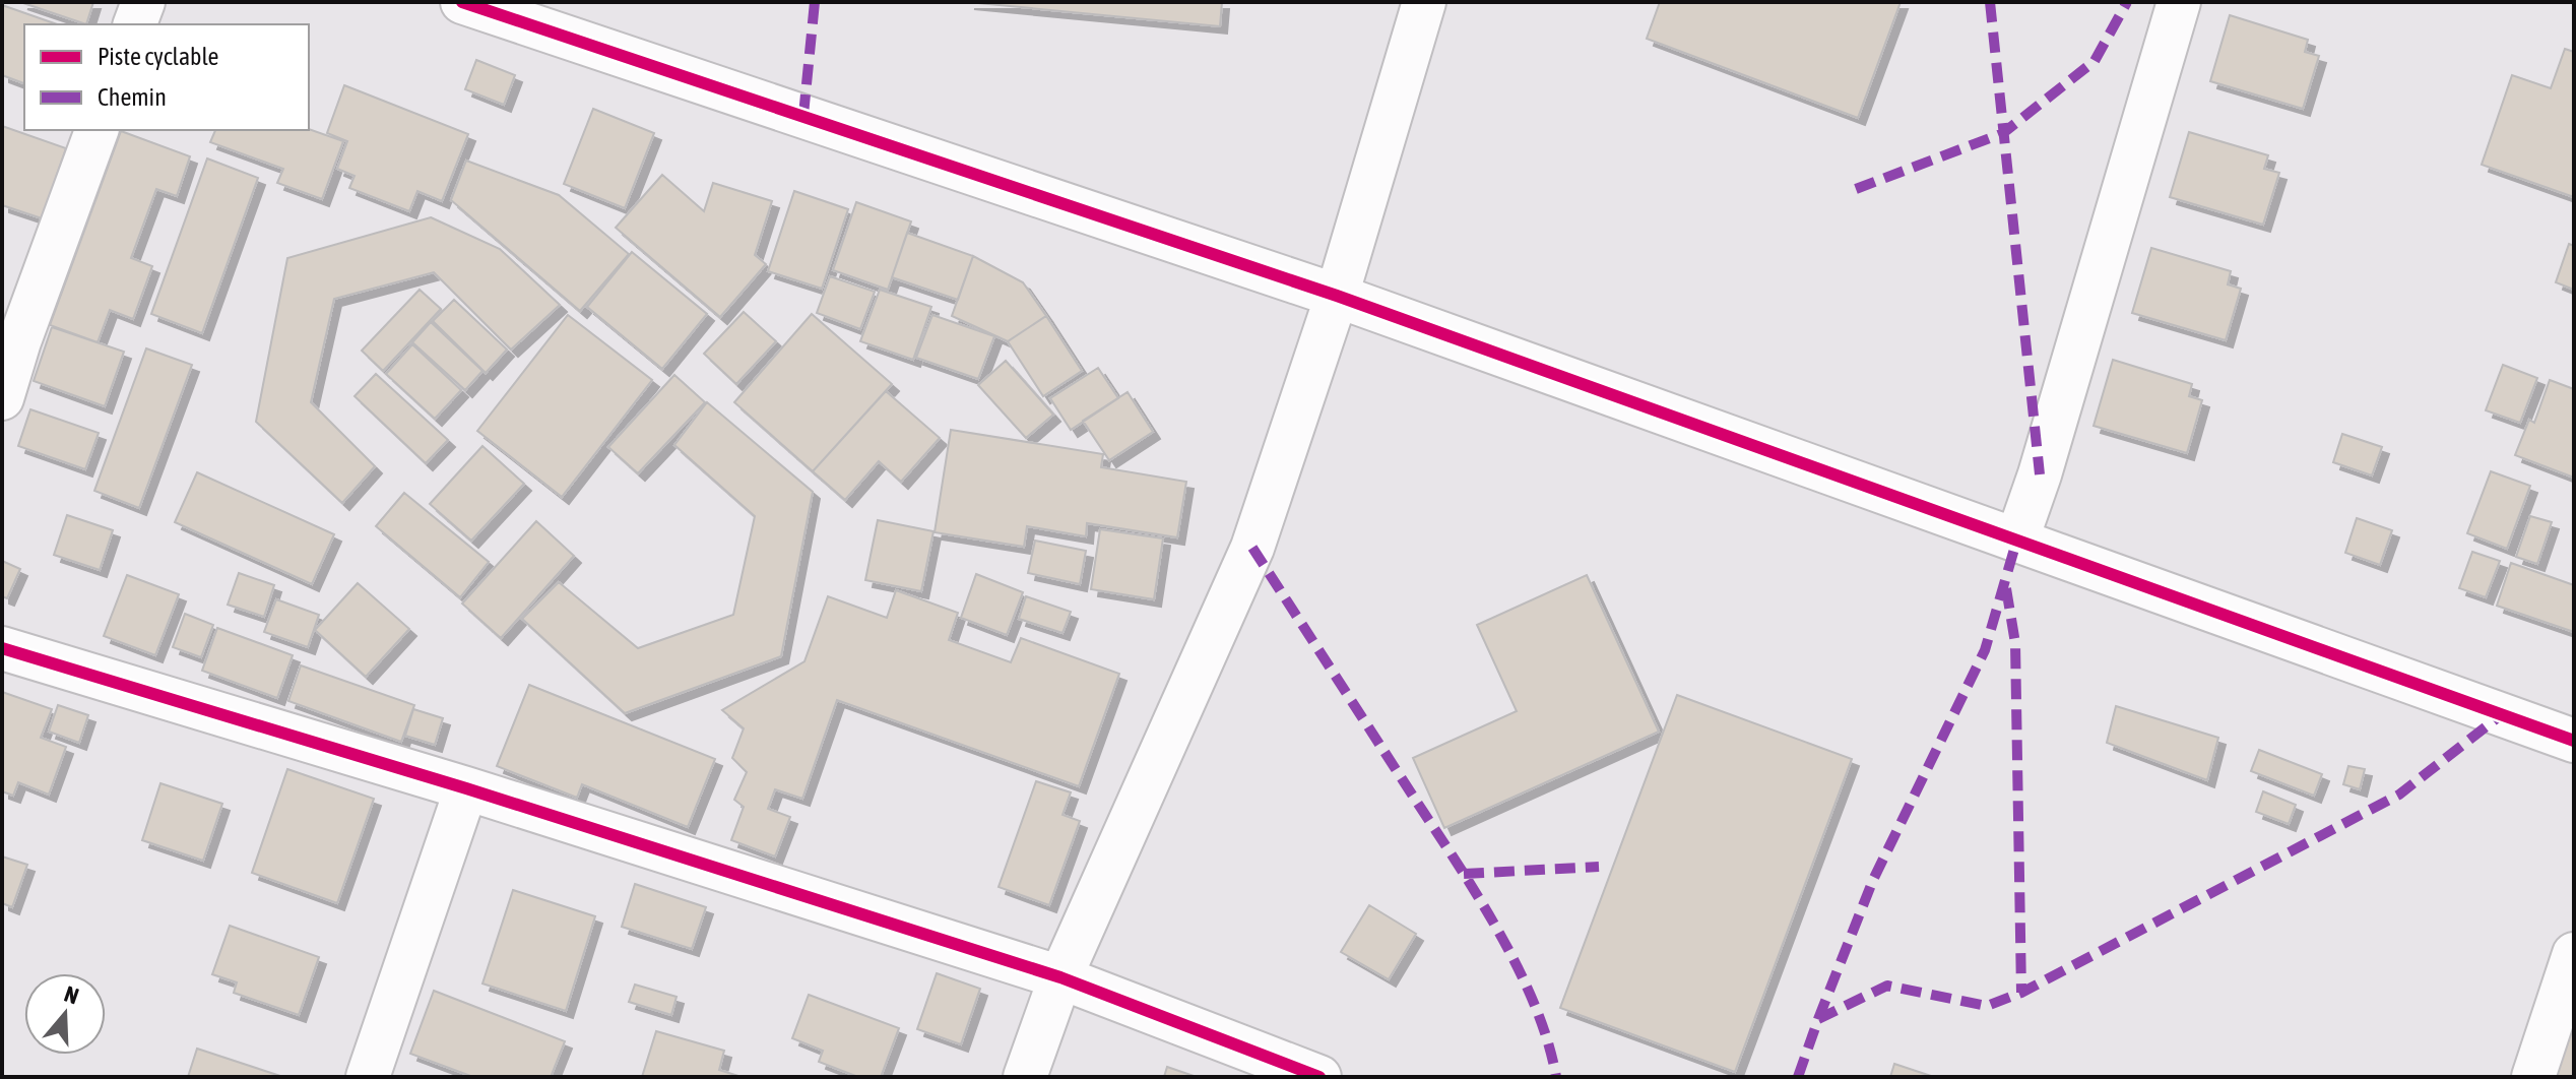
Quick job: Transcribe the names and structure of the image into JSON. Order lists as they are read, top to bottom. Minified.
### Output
{"legend":["Piste cyclable","Chemin"],"north":"top"}
